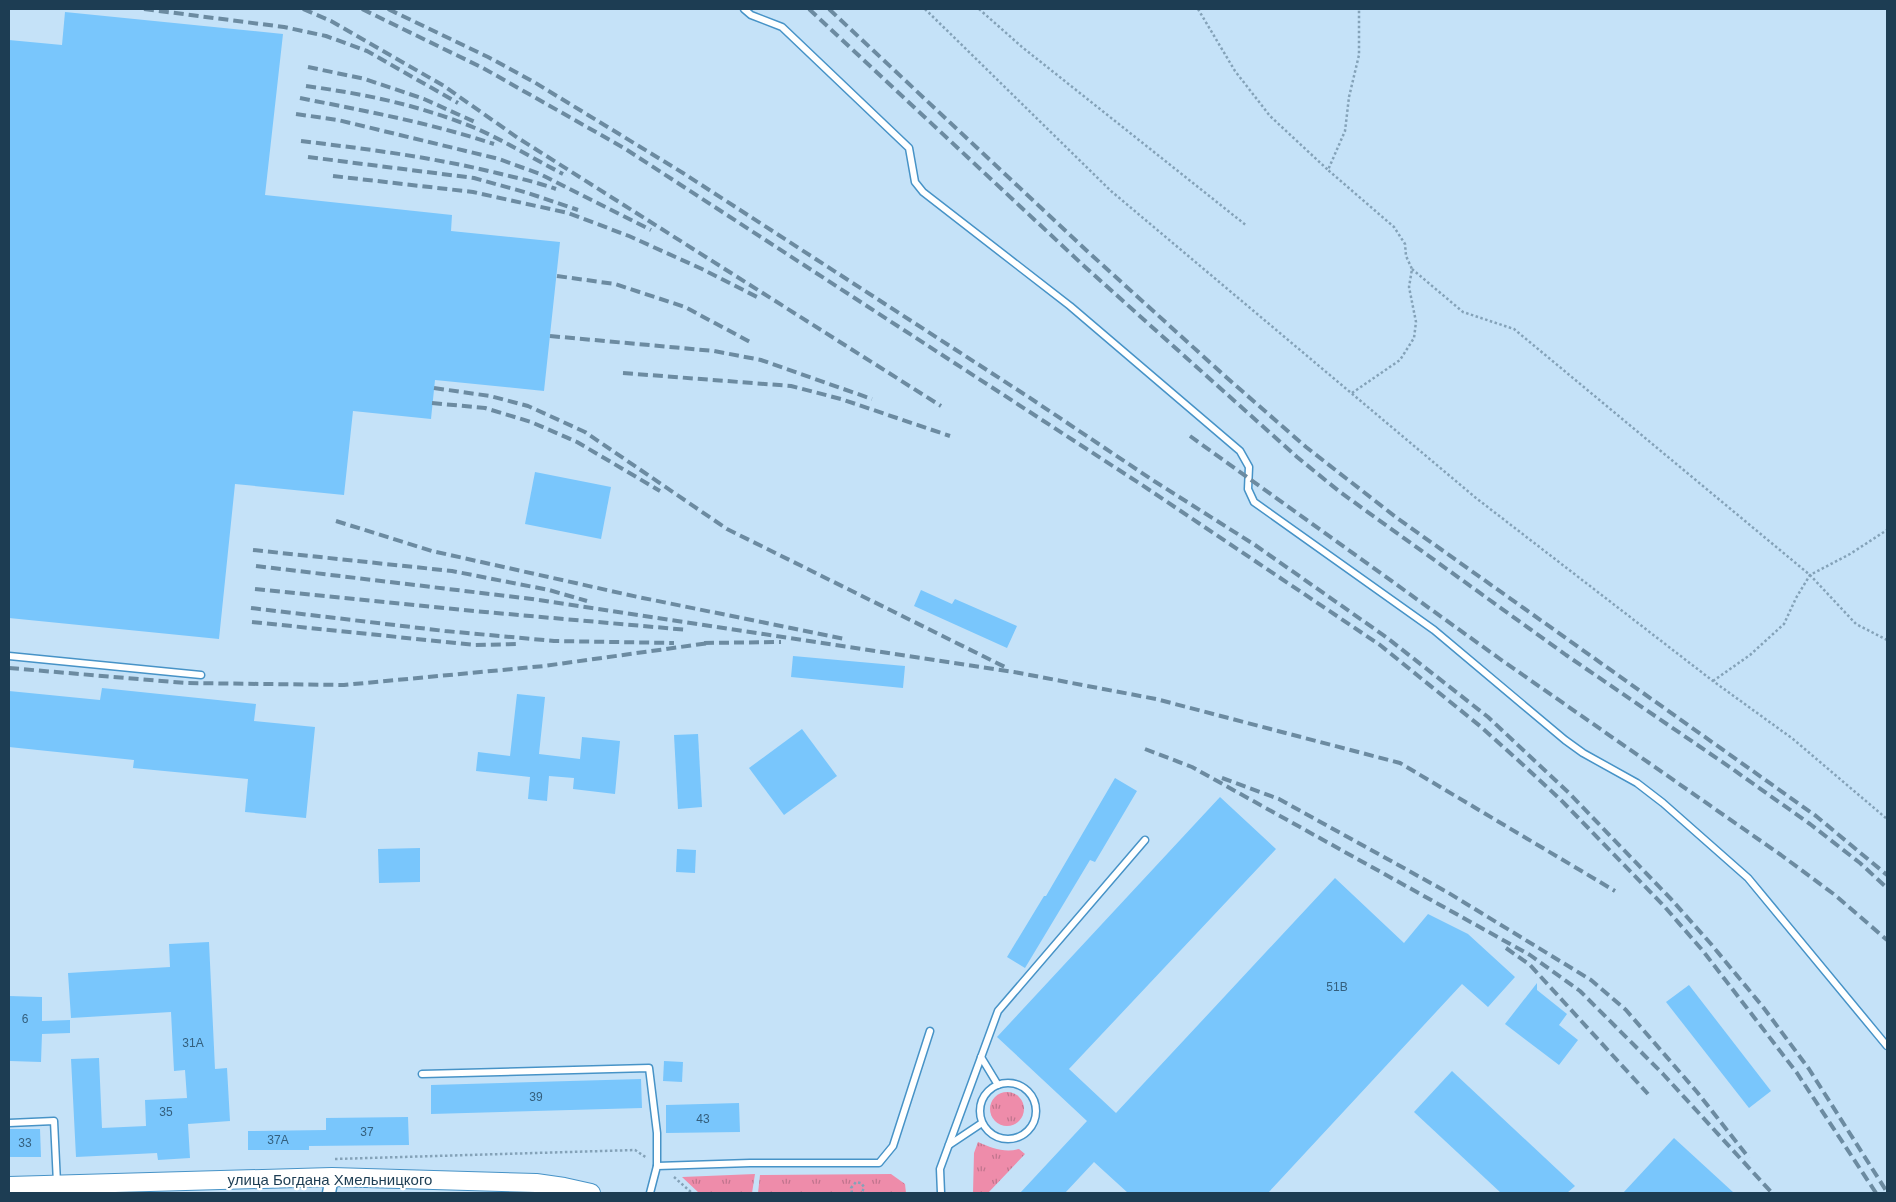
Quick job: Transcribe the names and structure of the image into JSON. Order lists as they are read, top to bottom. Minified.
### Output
{"streets":{"main road":["улица Богдана Хмельницкого"]},"house_numbers":["51В","6","31А","39","35","43","37","37А","33"]}
